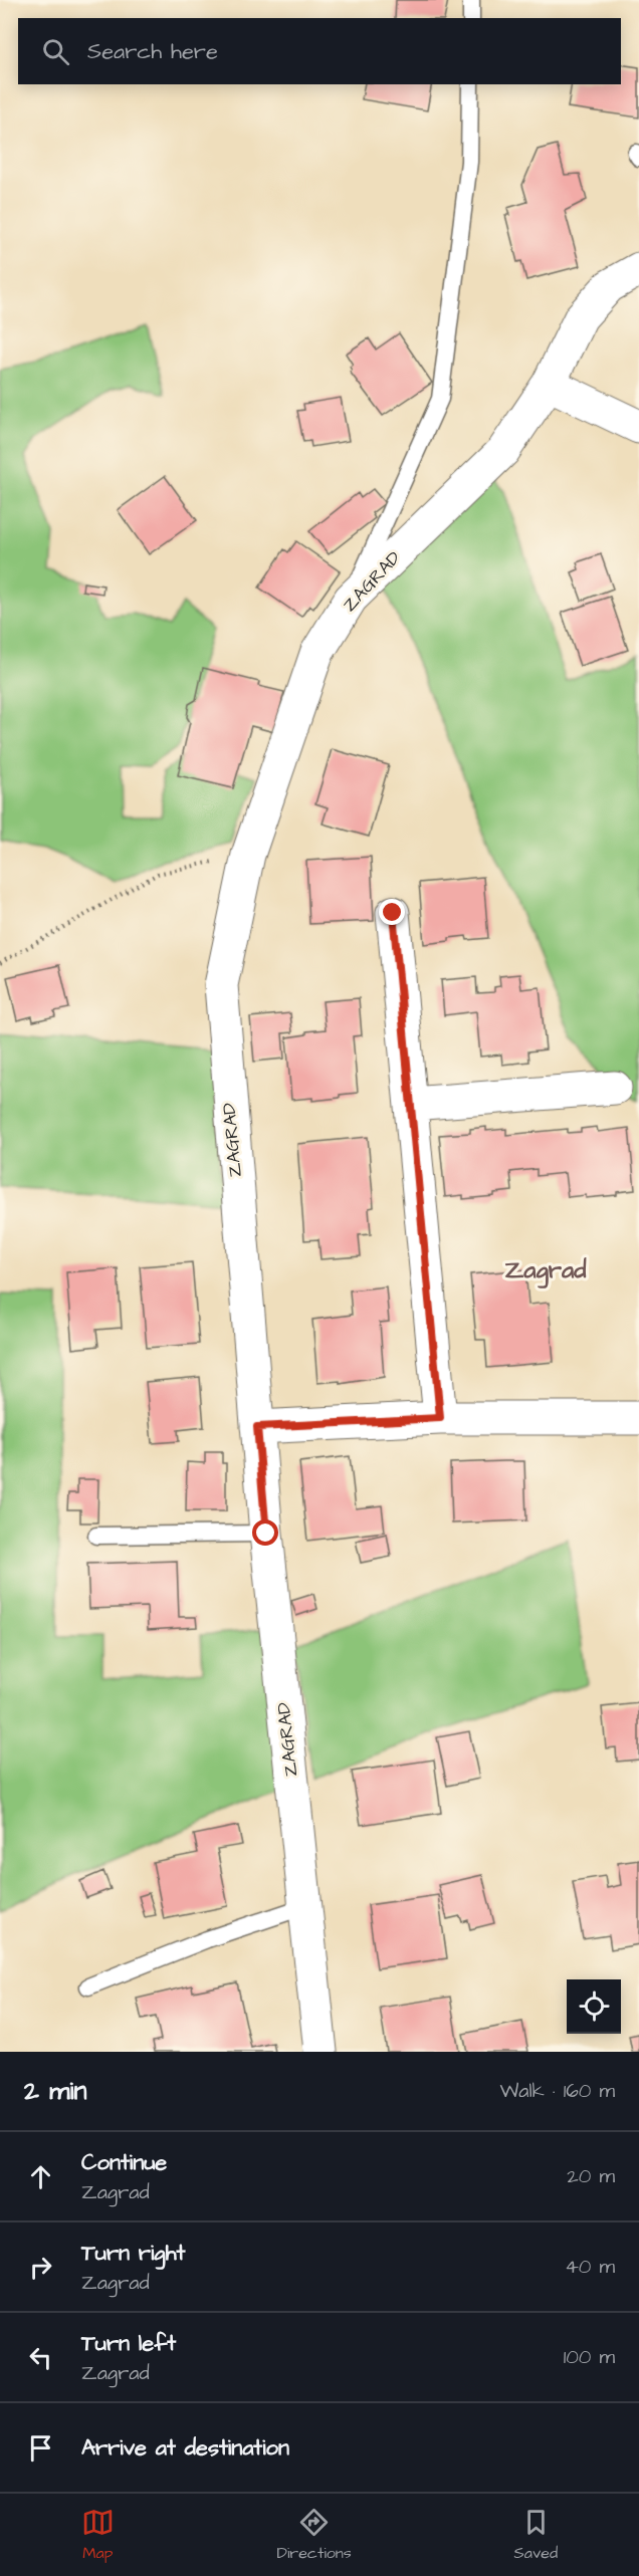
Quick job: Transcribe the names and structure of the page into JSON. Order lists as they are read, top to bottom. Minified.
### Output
{"streets":{"street":["ZAGRAD"]},"districts":["Zagrad"],"page":{"search":"Search here","heading":["2 min","Walk · 160 m"],"list":[["Continue","Zagrad","20 m"],["Turn right","Zagrad","40 m"],["Turn left","Zagrad","100 m"],"Arrive at destination"],"nav":["Map","Directions","Saved"]}}
